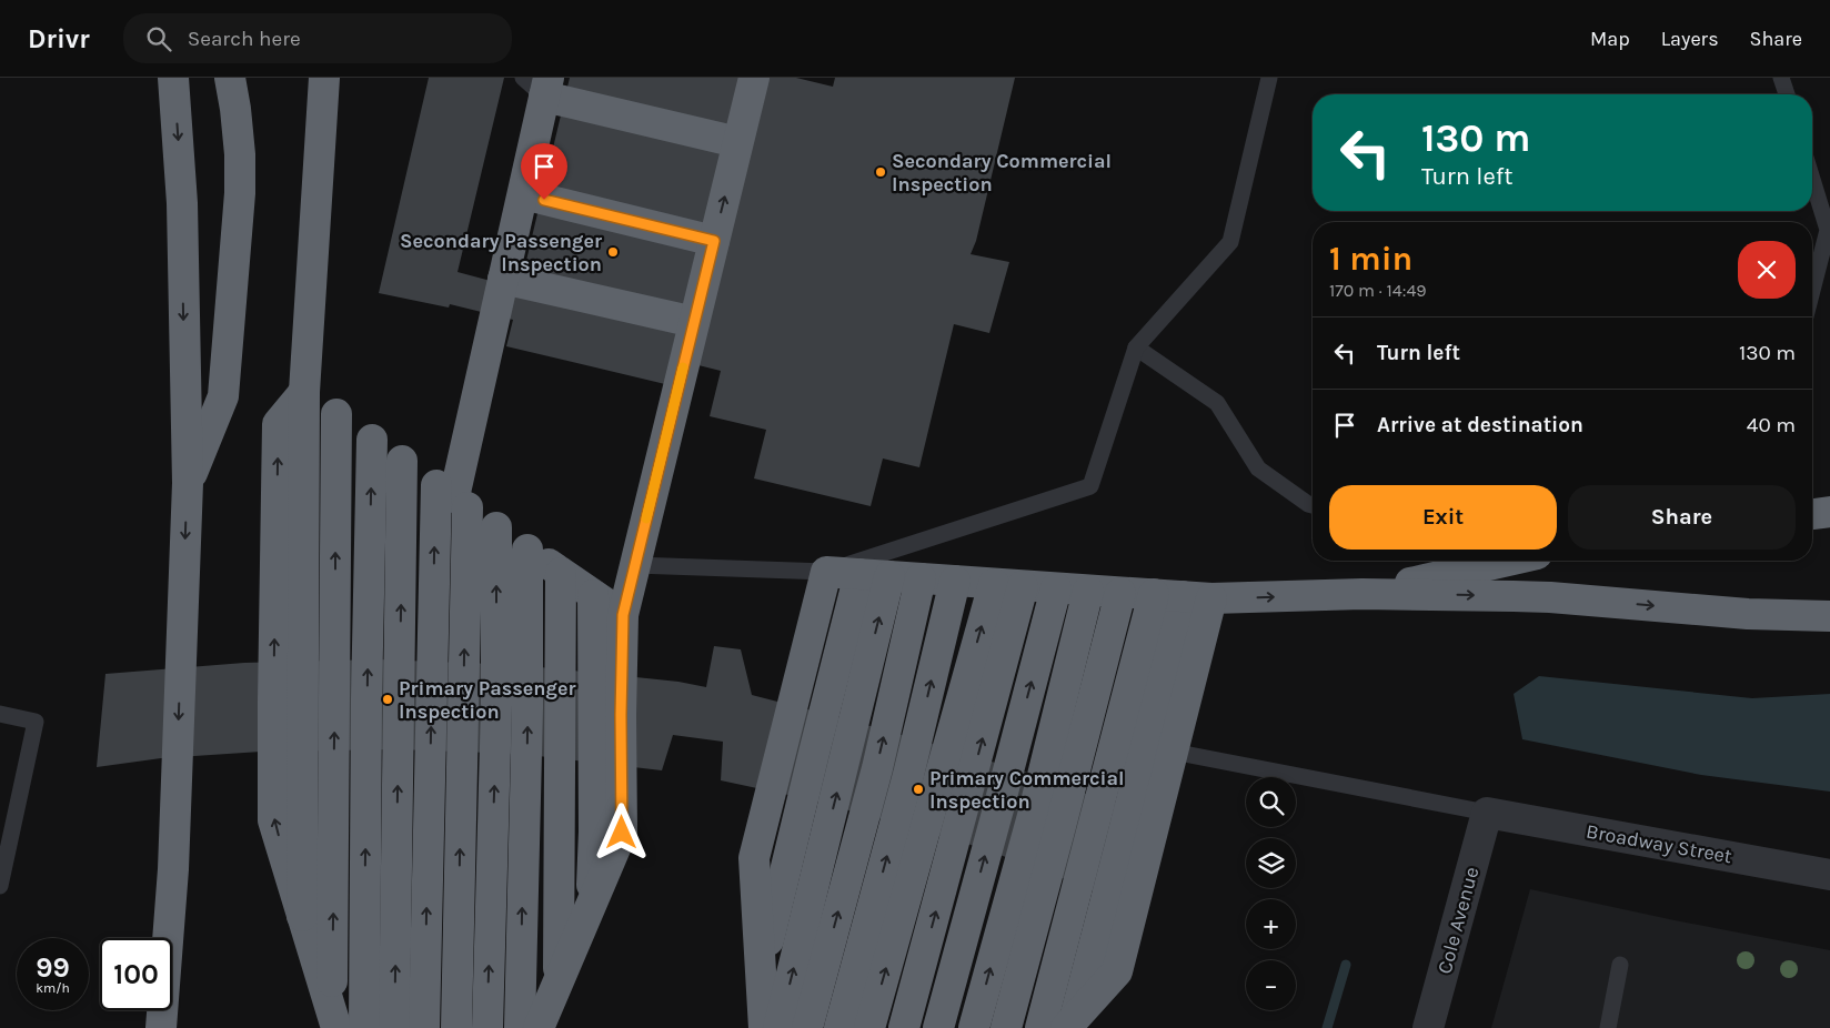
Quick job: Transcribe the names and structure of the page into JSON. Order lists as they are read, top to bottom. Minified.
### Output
{"streets":{"street":["Broadway Street","Cole Avenue"]},"crossings":[["Broadway Street","Cole Avenue"]],"places":["Secondary Commercial Inspection","Secondary Passenger Inspection","Primary Passenger Inspection","Primary Commercial Inspection"],"page":{"header":"Drivr","search":"Search here","nav":["Map","Layers","Share"],"turn":["130 m","Turn left"],"heading":["1 min","170 m · 14:49"],"list":[{"name":"Turn left","value":"130 m"},{"name":"Arrive at destination","value":"40 m"}],"buttons":["Exit","Share"],"map_buttons":["+","−"],"speed":"99 km/h","limit":"100"}}
